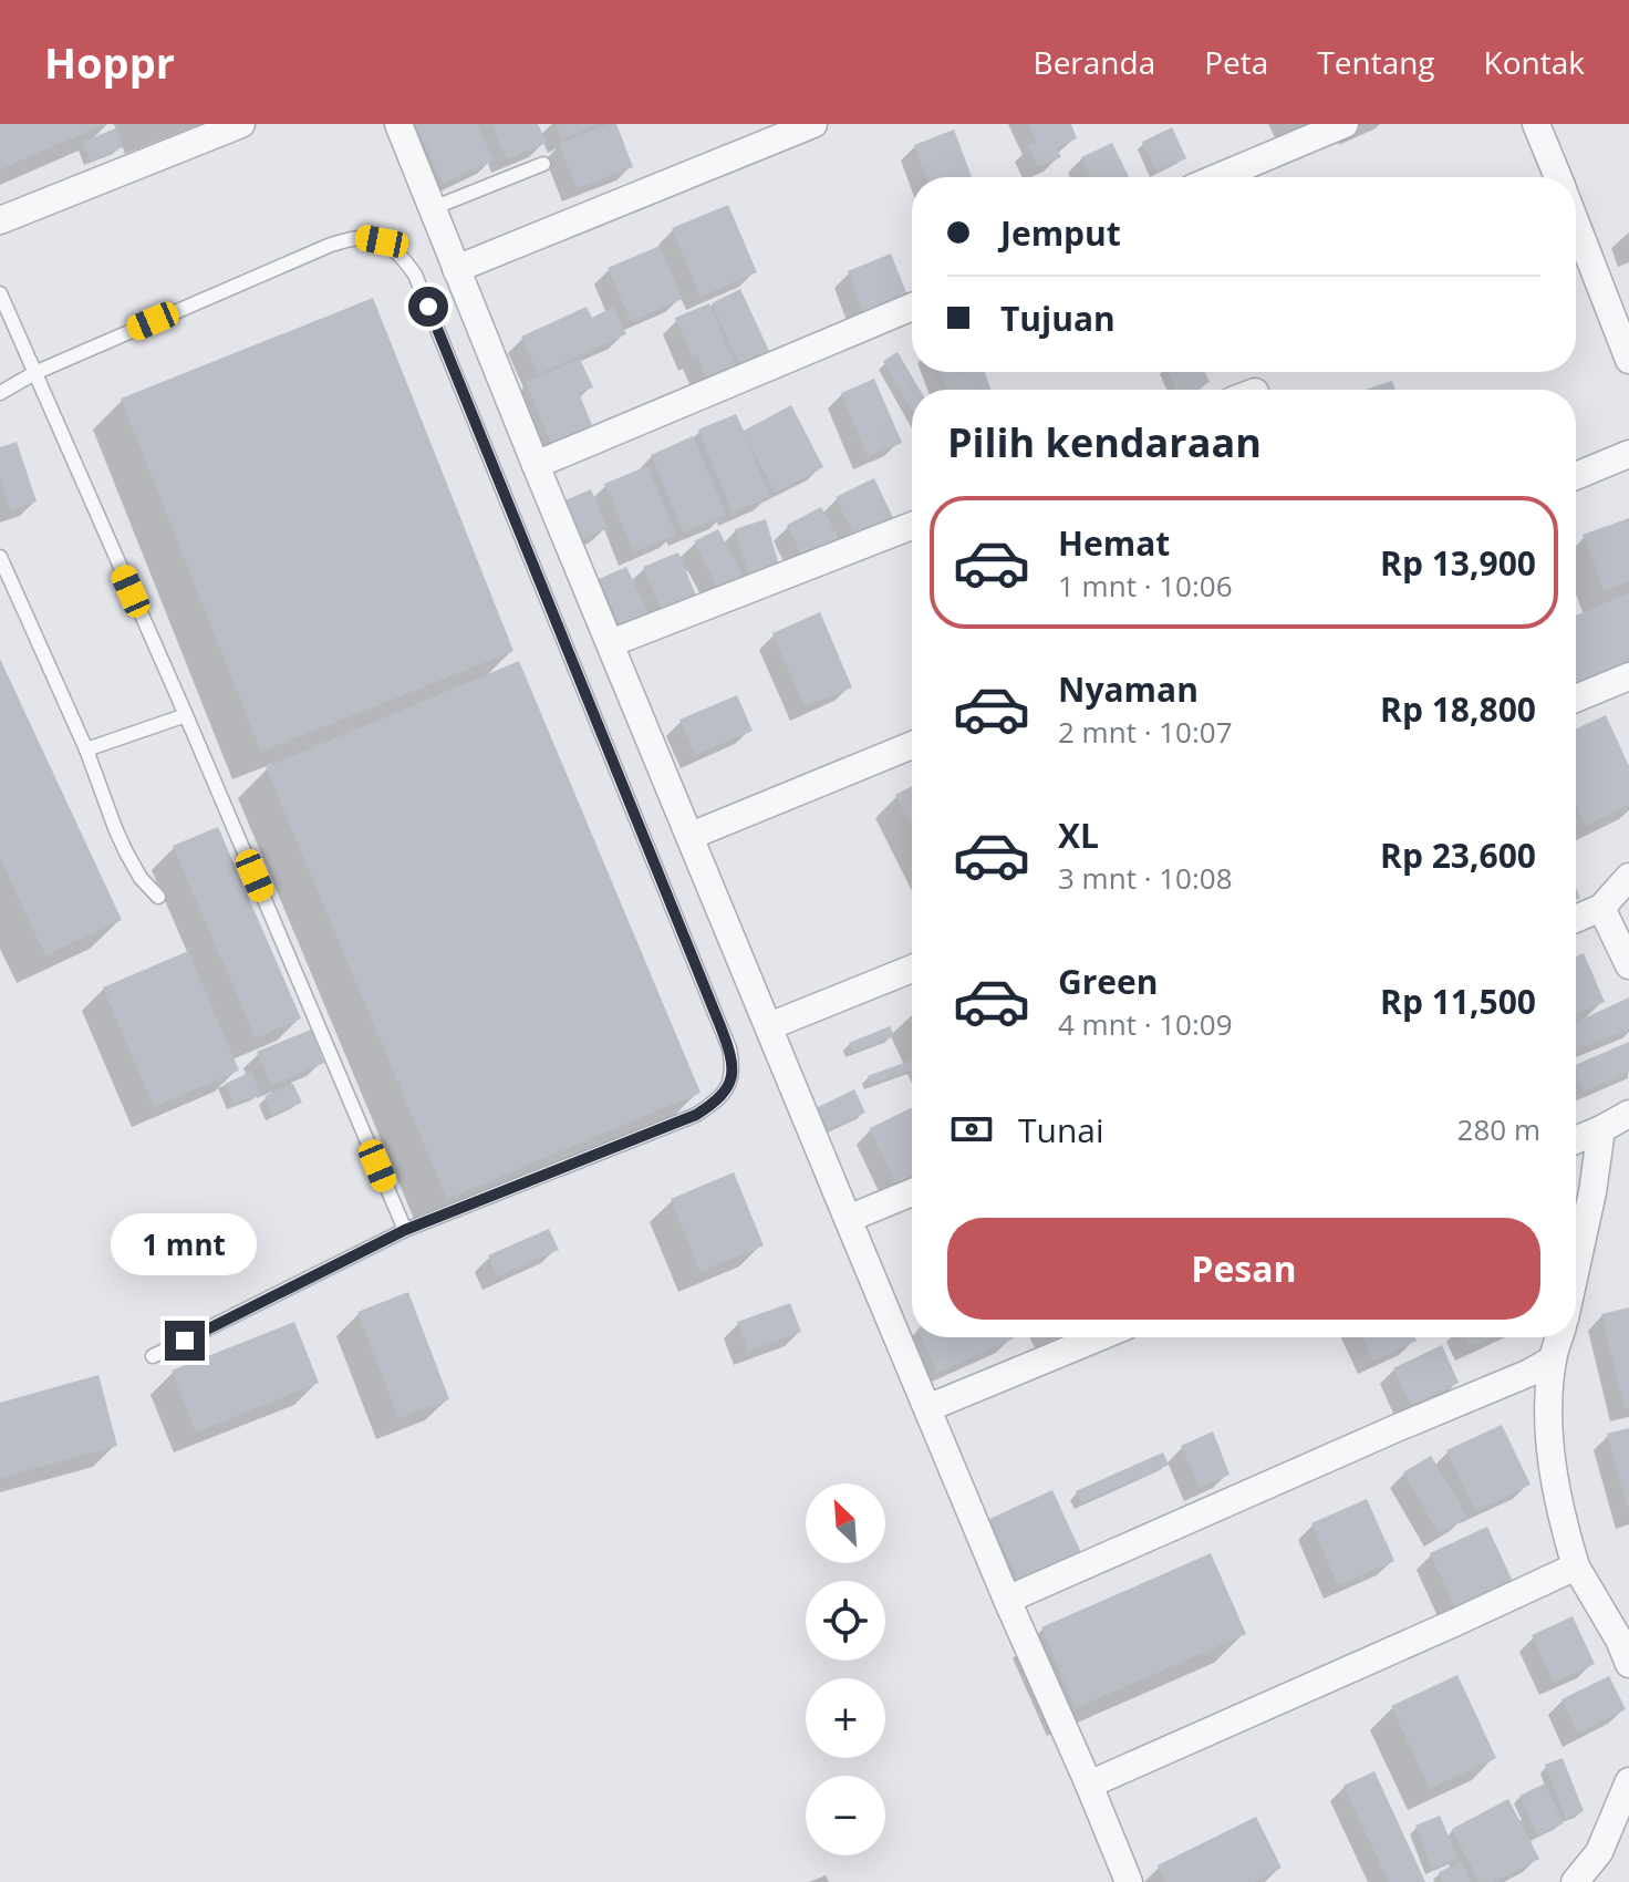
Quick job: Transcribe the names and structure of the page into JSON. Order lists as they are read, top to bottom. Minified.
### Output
{"north":"top left","page":{"header":"Hoppr","nav":["Beranda","Peta","Tentang","Kontak"],"banner":["Jemput","Tujuan"],"heading":"Pilih kendaraan","list":[{"name":"Hemat","note":"1 mnt · 10:06","value":"Rp 13,900"},{"name":"Nyaman","note":"2 mnt · 10:07","value":"Rp 18,800"},{"name":"XL","note":"3 mnt · 10:08","value":"Rp 23,600"},{"name":"Green","note":"4 mnt · 10:09","value":"Rp 11,500"}],"pay":["Tunai","280 m"],"buttons":"Pesan","bubble":"1 mnt","map_buttons":["+","−"]}}
